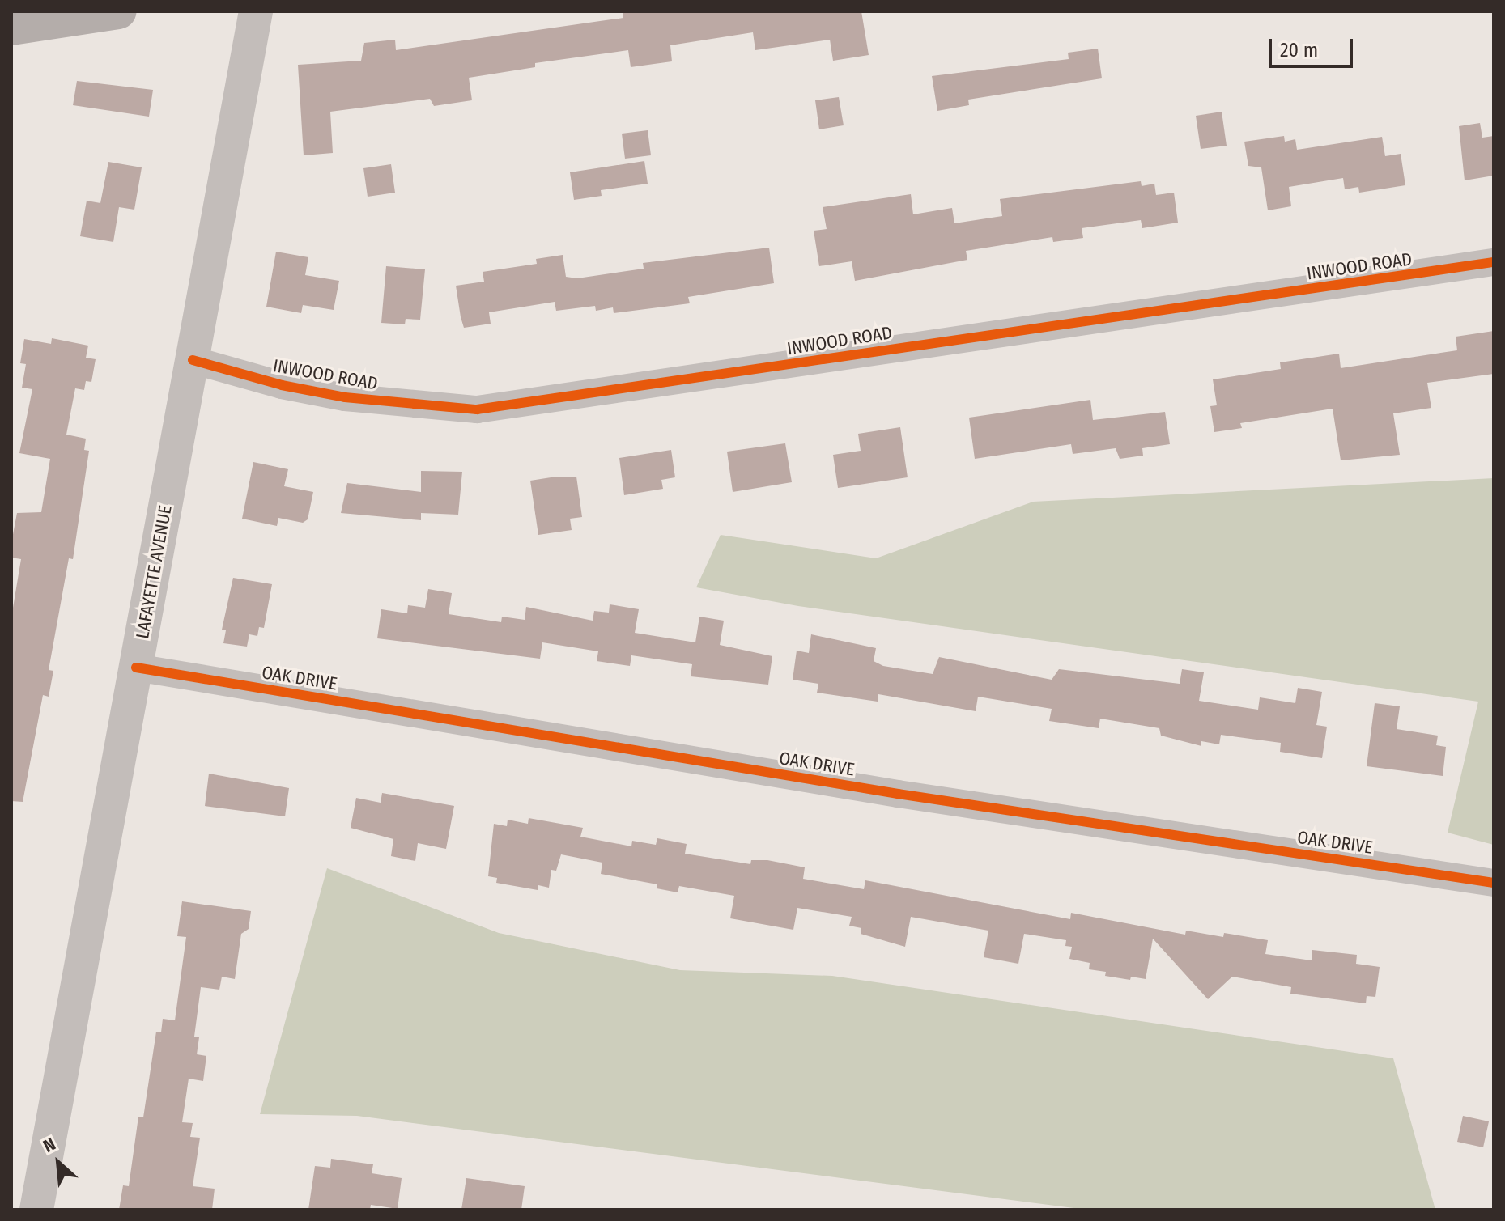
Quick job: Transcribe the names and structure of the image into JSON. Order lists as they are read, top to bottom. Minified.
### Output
{"streets":{"street":["INWOOD ROAD","LAFAYETTE AVENUE","OAK DRIVE"]},"crossings":[["INWOOD ROAD","LAFAYETTE AVENUE"],["LAFAYETTE AVENUE","OAK DRIVE"]],"scale_bar":"20 m","north":"top left"}
